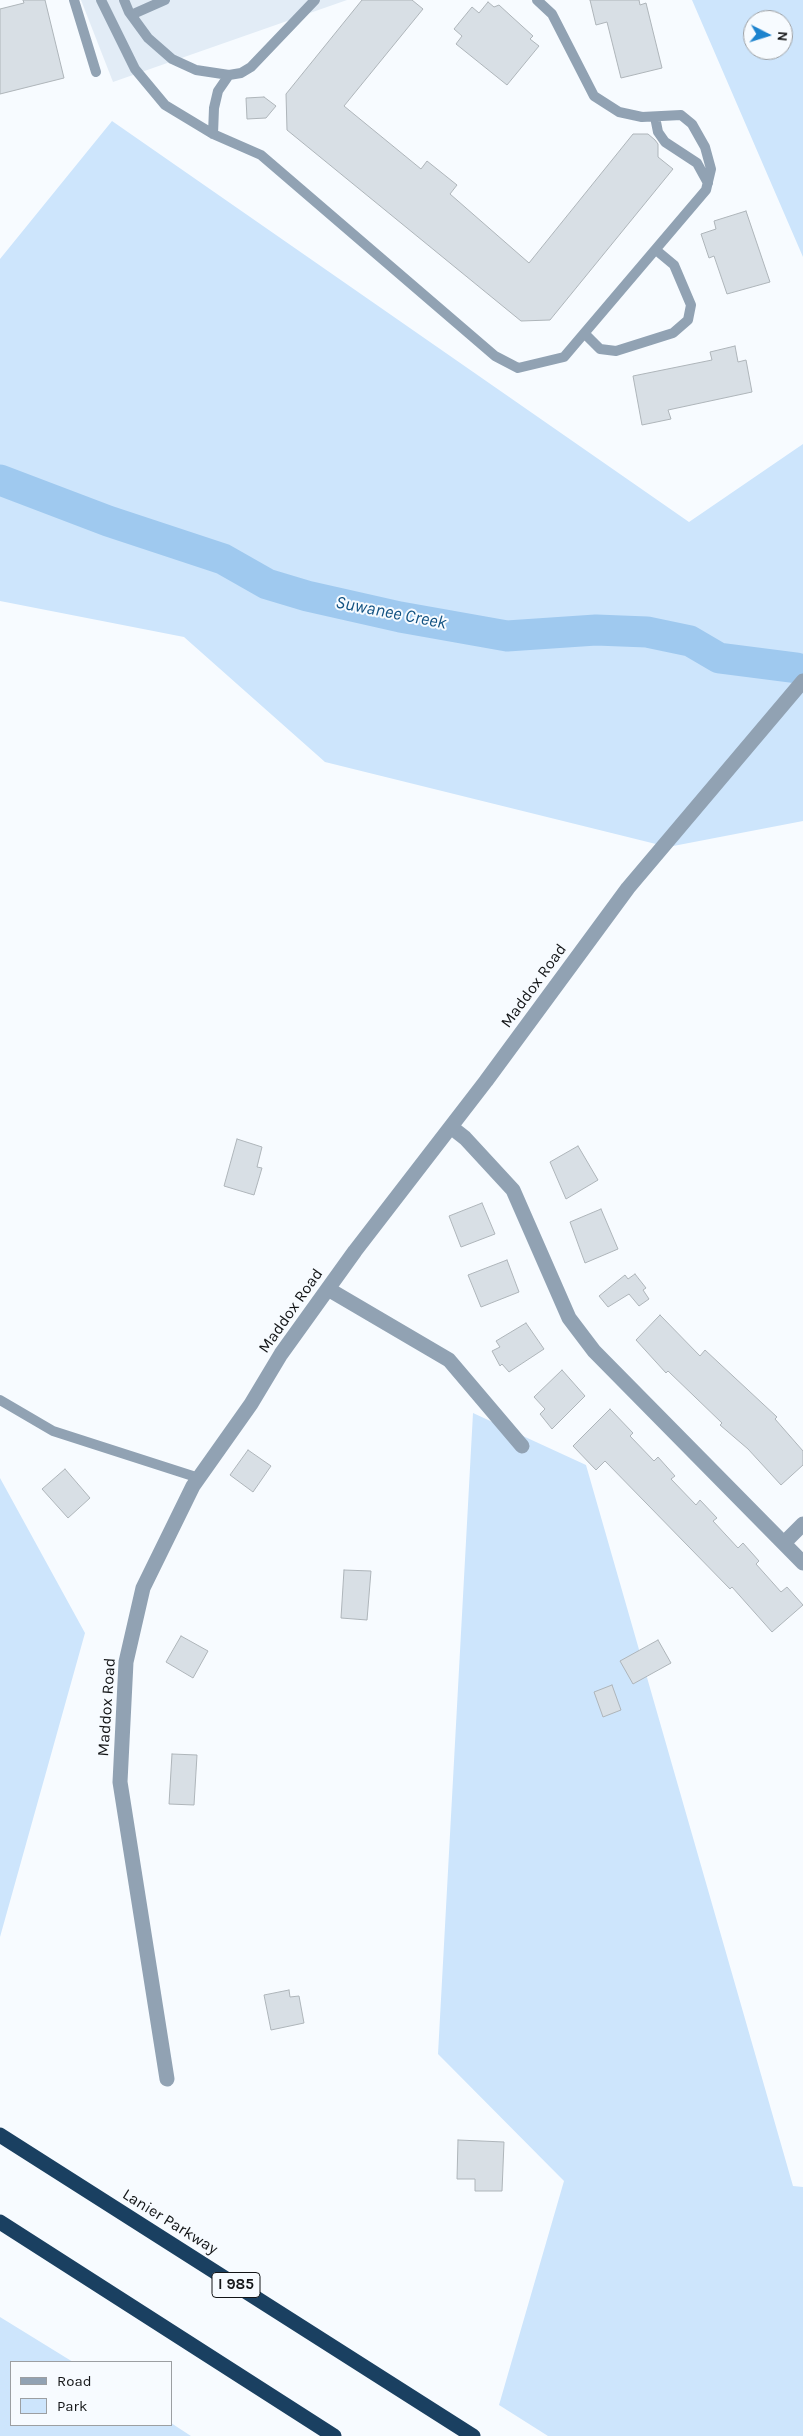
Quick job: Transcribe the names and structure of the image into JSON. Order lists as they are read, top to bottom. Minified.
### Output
{"streets":{"highway":["Lanier Parkway","I 985"],"street":["Maddox Road"]},"water":["Suwanee Creek"],"legend":["Road","Park"],"north":"right"}
